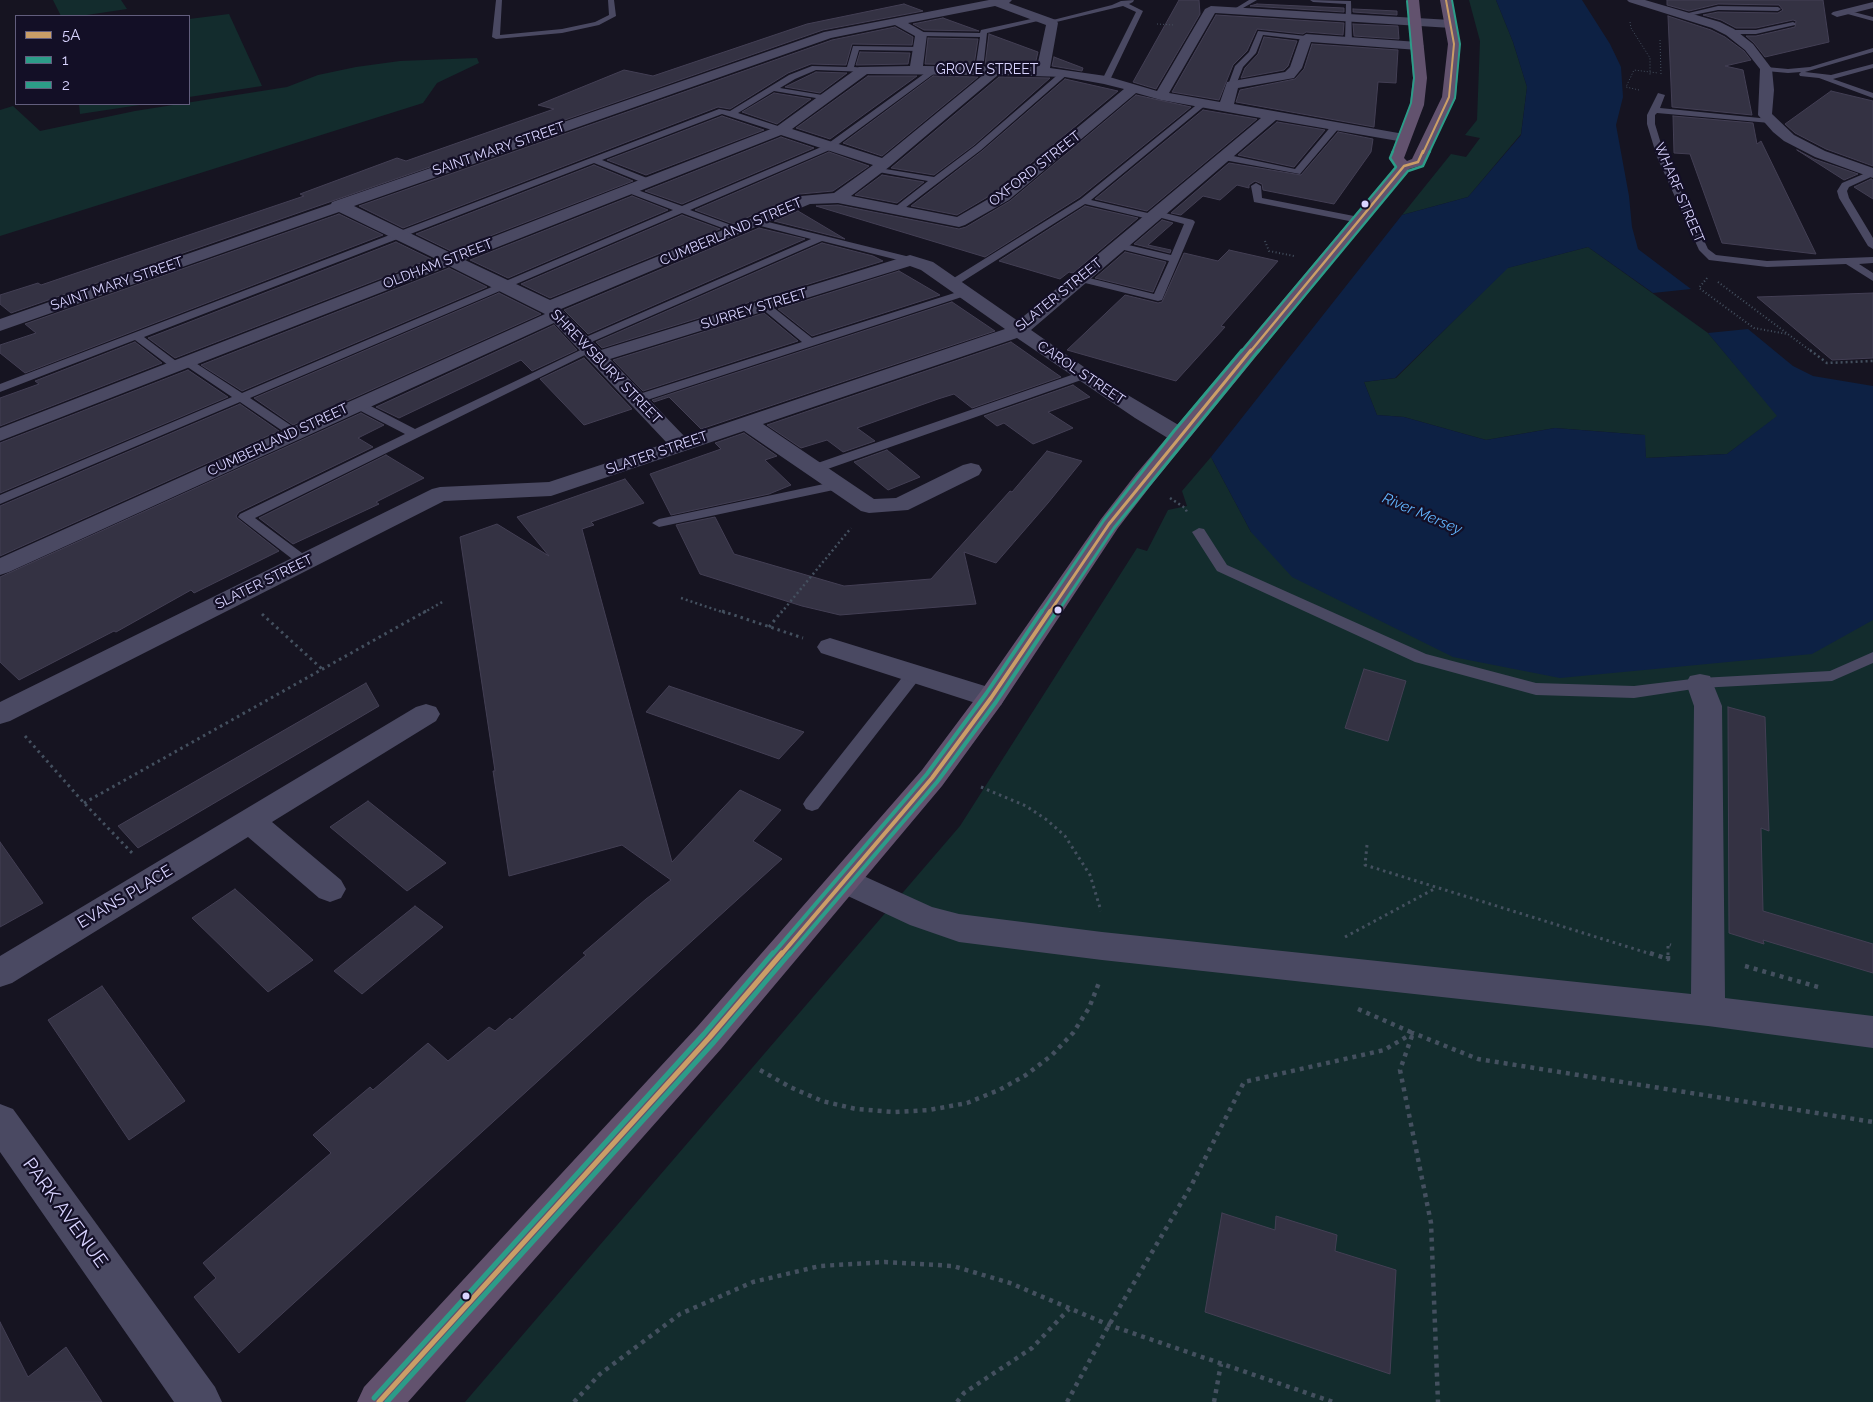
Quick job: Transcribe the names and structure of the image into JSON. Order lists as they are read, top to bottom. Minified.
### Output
{"streets":{"street":["GROVE STREET","SAINT MARY STREET","OXFORD STREET","CUMBERLAND STREET","OLDHAM STREET","SLATER STREET","SURREY STREET","SHREWSBURY STREET","CAROL STREET","EVANS PLACE","PARK AVENUE"],"lane":["WHARF STREET"]},"crossings":[["GROVE STREET","OXFORD STREET"],["GROVE STREET","OLDHAM STREET"],["GROVE STREET","SLATER STREET"],["SAINT MARY STREET","SHREWSBURY STREET"],["OXFORD STREET","CUMBERLAND STREET"],["CUMBERLAND STREET","SHREWSBURY STREET"],["OLDHAM STREET","SHREWSBURY STREET"],["SLATER STREET","SHREWSBURY STREET"],["SLATER STREET","CAROL STREET"],["SURREY STREET","SHREWSBURY STREET"],["SURREY STREET","CAROL STREET"]],"water":["River Mersey"],"lines":["transit line 5A","transit line 1","transit line 2"],"legend":["5A","1","2"]}
